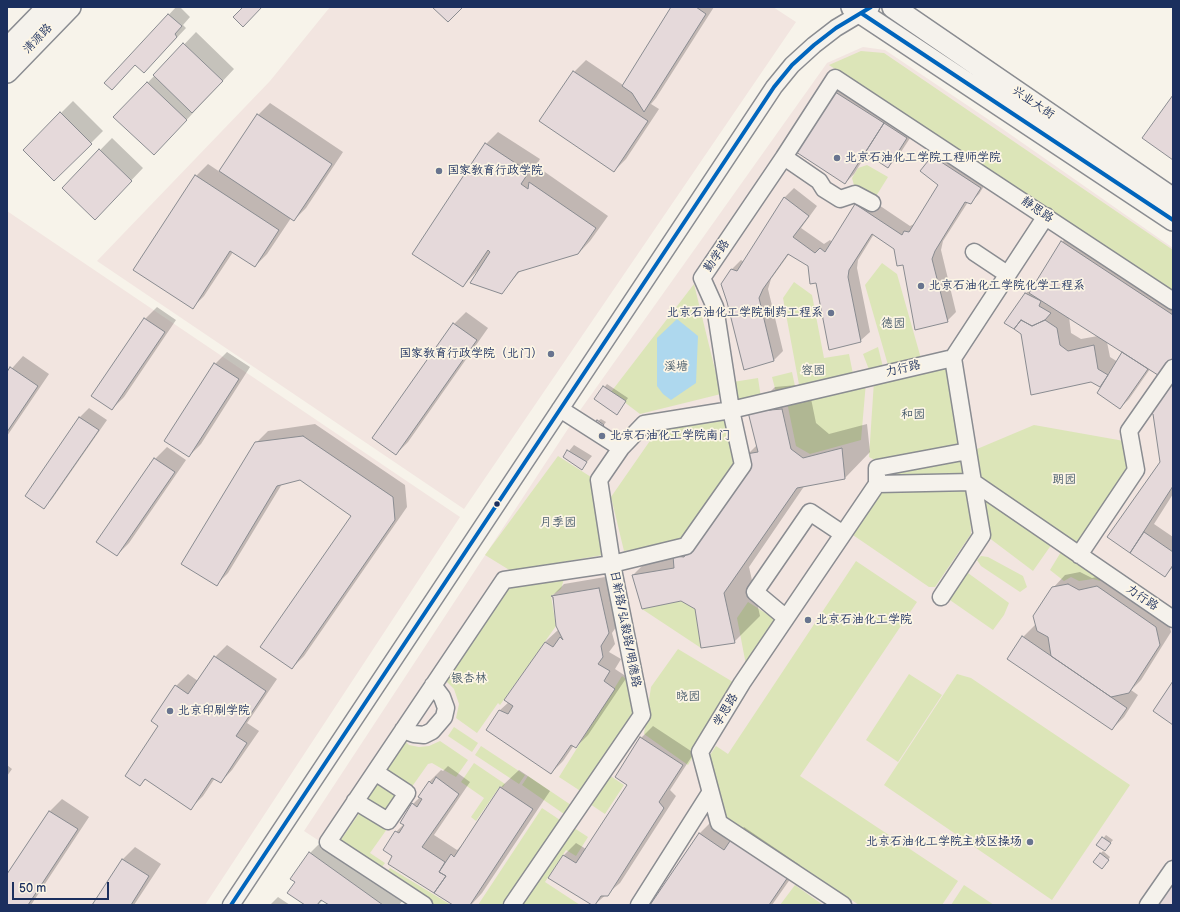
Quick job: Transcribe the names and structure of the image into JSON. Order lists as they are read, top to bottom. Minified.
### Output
{"streets":{"main road":["清源路","兴业大街"],"street":["静思路","勤学路","力行路","日新路/弘毅路/明德路","学思路"]},"crossings":[["静思路","勤学路"],["勤学路","力行路"],["力行路","日新路/弘毅路/明德路"]],"parks":["德园","溪塘","容园","和园","朗园","月季园","银杏林","晓园"],"places":["北京石油化工学院工程师学院","国家教育行政学院","北京石油化工学院化学工程系","北京石油化工学院制药工程系","国家教育行政学院（北门）","北京石油化工学院南门","北京石油化工学院","北京印刷学院","北京石油化工学院主校区操场"],"scale_bar":"50 m"}
